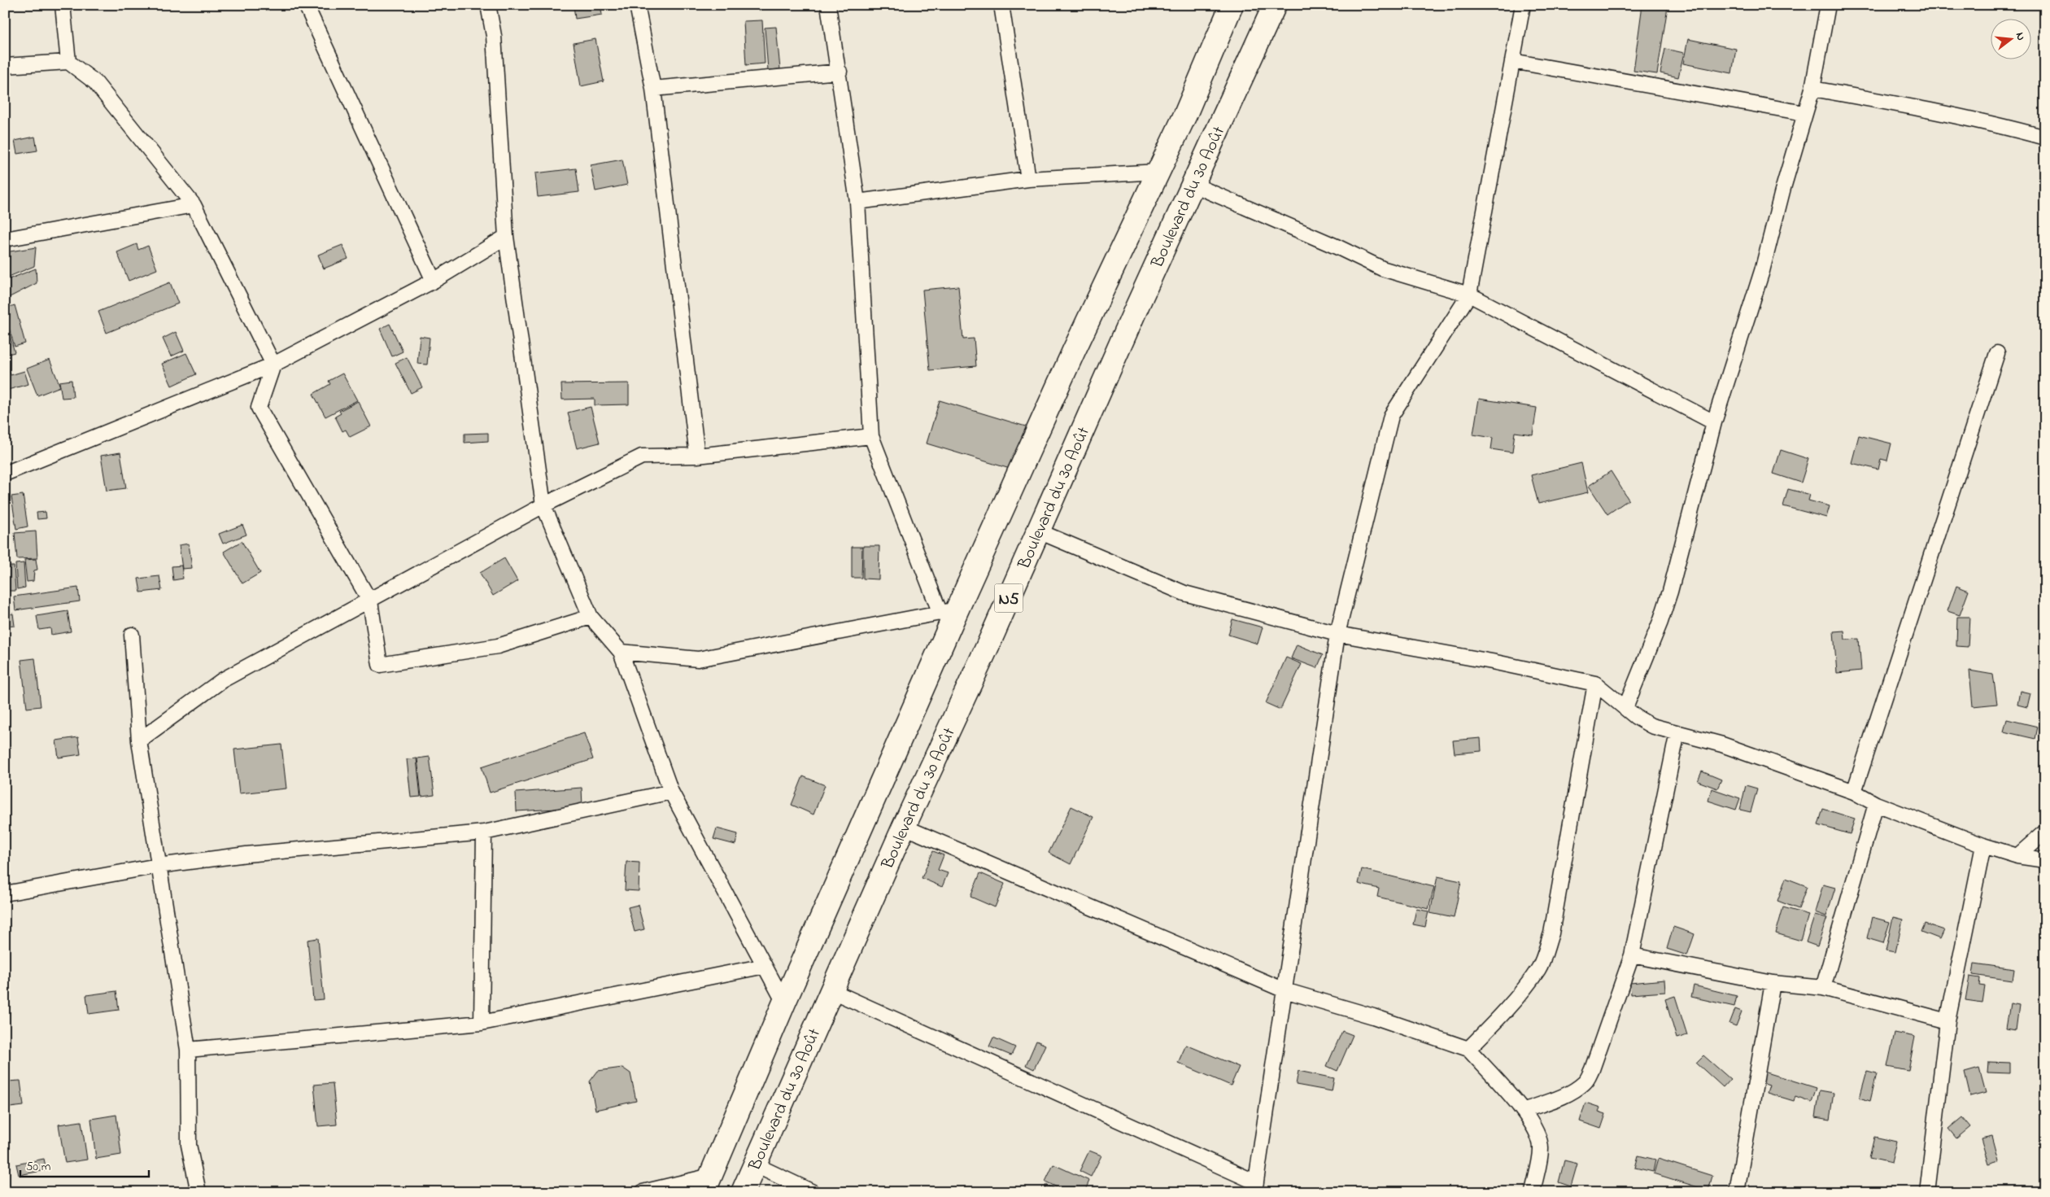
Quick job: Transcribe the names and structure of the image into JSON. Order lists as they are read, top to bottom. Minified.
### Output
{"streets":{"highway":["Boulevard du 30 Août","N5"]},"scale_bar":"50 m","north":"right"}
